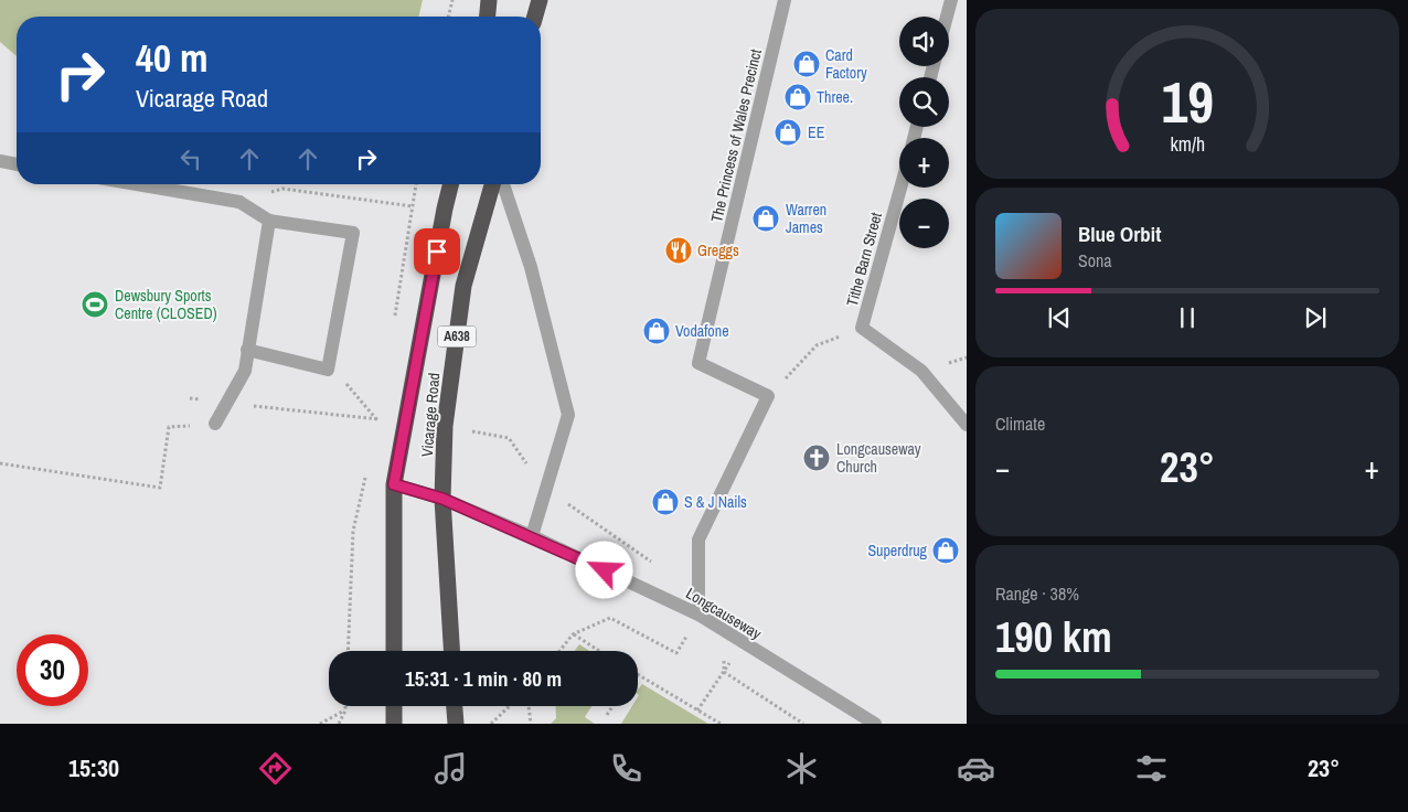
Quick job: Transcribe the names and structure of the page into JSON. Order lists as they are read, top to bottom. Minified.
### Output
{"streets":{"highway":["A638","Vicarage Road"],"street":["The Princess of Wales Precinct","Tithe Barn Street","Longcauseway"]},"crossings":[["Vicarage Road","Longcauseway"]],"places":{"shop":["Card Factory","Three.","EE","Warren James","Vodafone","S & J Nails","Superdrug"],"restaurant":["Greggs"],"sports":["Dewsbury Sports Centre (CLOSED)"],"church":["Longcauseway Church"]},"page":{"map_buttons":["+","−"],"turn":["40 m","Vicarage Road"],"song":["Blue Orbit","Sona"],"tile":["Climate",["Range · 38%","190 km"]],"heat":["−","23°","+"],"limit":"30","trip":"15:31 · 1 min · 80 m","tabs":["15:30","23°"],"gauge":["19","km/h"]}}
